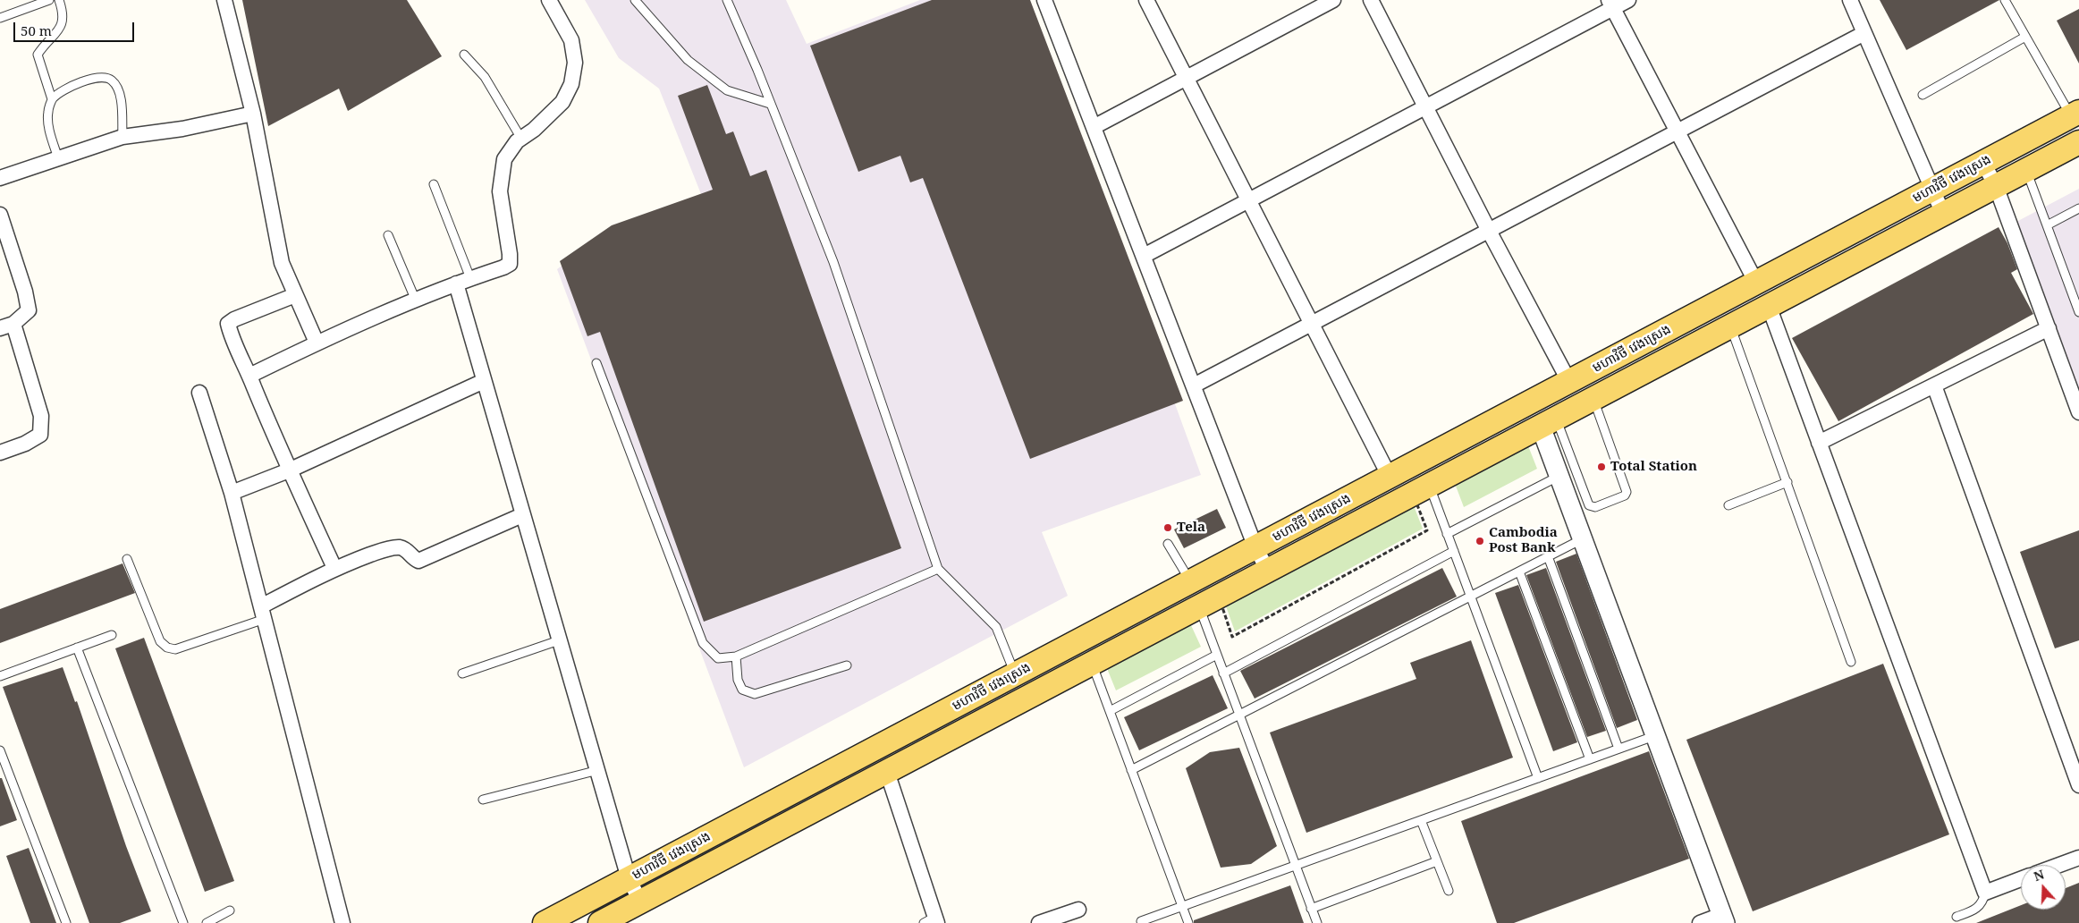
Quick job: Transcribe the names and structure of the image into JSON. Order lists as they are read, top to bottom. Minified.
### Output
{"streets":{"main road":["មហាវិថី វេងស្រេង"]},"places":["Total Station","Tela","Cambodia Post Bank"],"scale_bar":"50 m","north":"top"}
